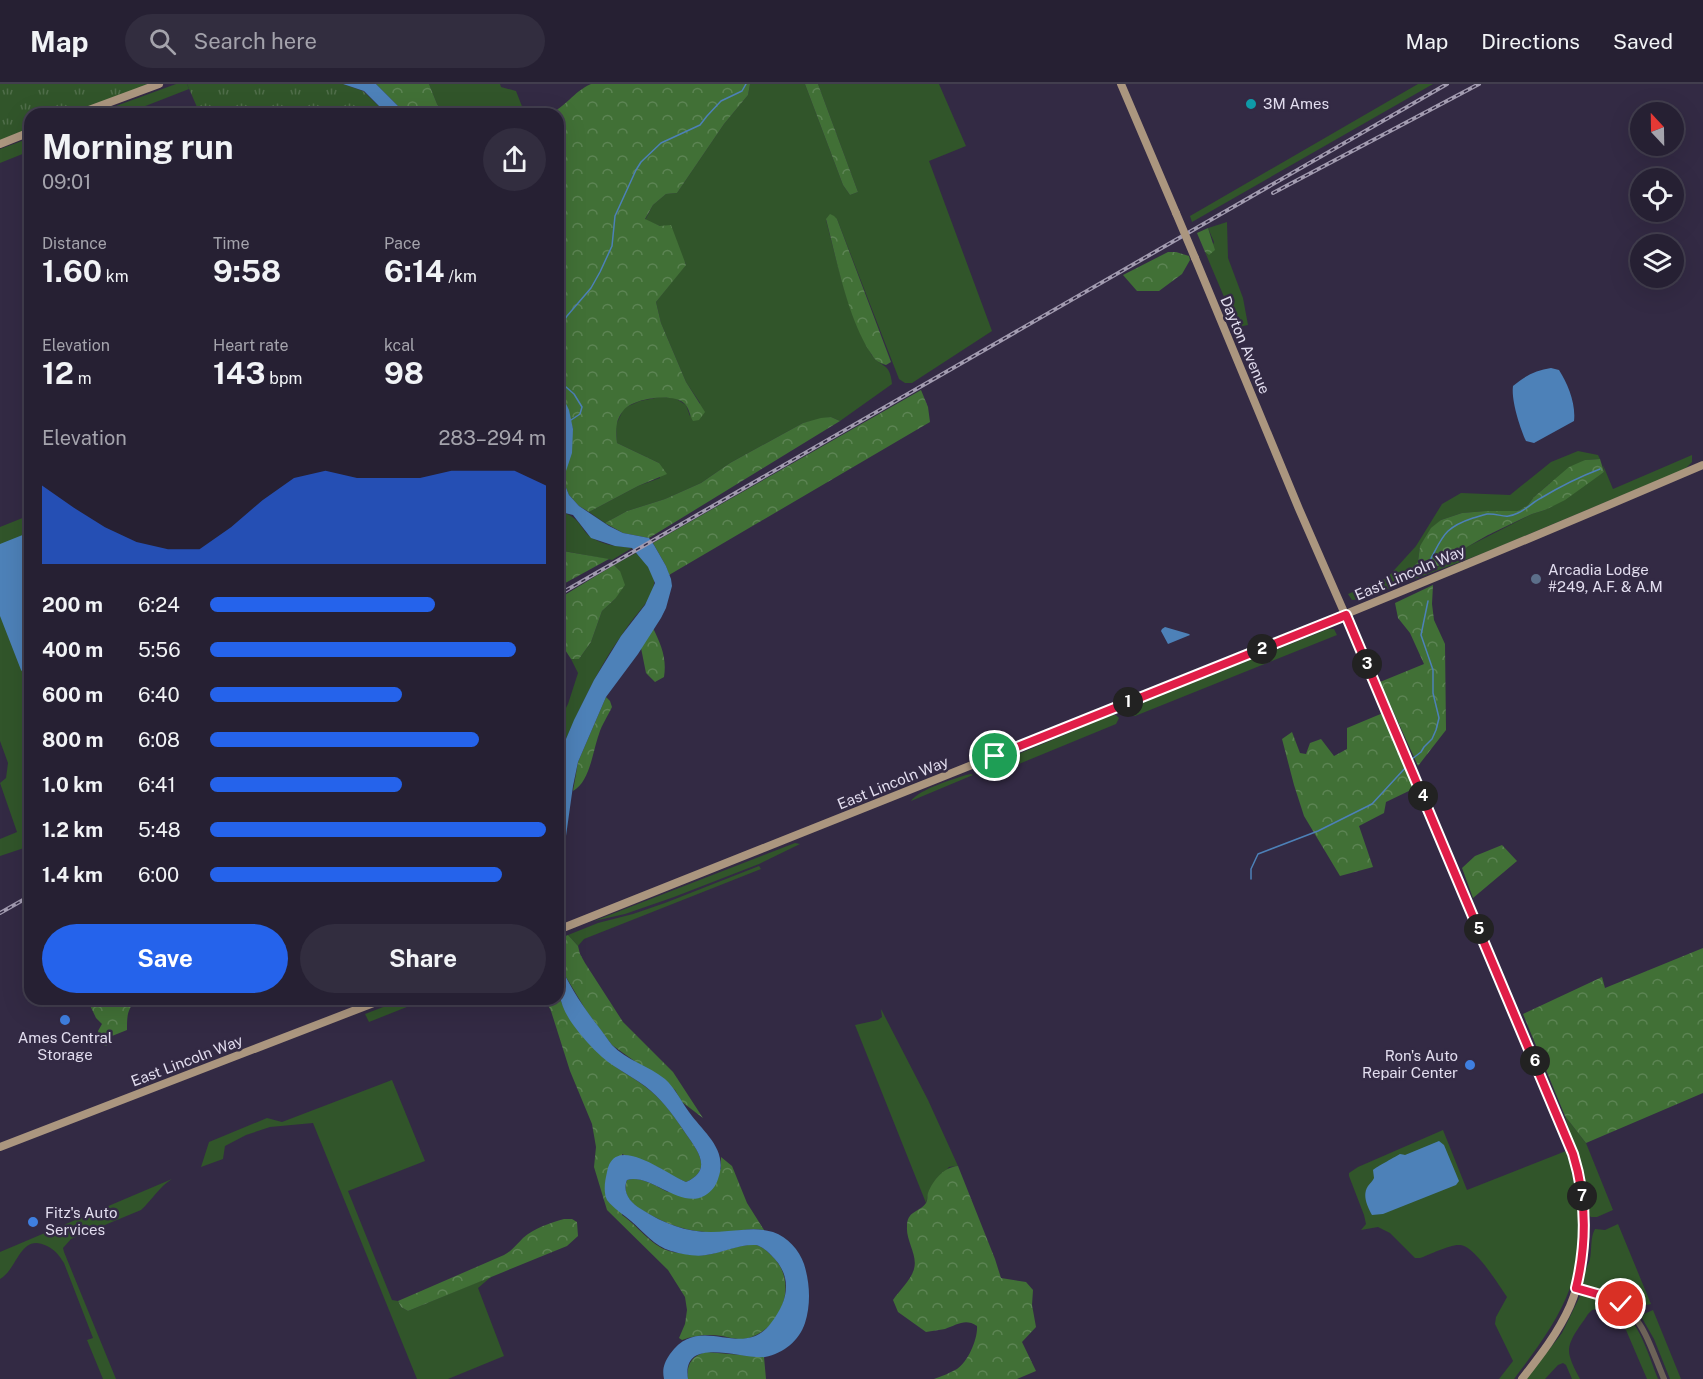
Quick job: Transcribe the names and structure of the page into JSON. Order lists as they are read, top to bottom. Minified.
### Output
{"streets":{"main road":["Dayton Avenue","East Lincoln Way"]},"crossings":[["Dayton Avenue","East Lincoln Way"]],"places":["3M Ames","Arcadia Lodge #249, A.F. & A.M","Ames Central Storage","Ron's Auto Repair Center","Fitz's Auto Services"],"north":"top","page":{"header":"Map","search":"Search here","nav":["Map","Directions","Saved"],"heading":["Morning run","09:01"],"stats":[["Distance","1.60 km"],["Time","9:58"],["Pace","6:14 /km"],["Elevation","12 m"],["Heart rate","143 bpm"],["kcal","98"]],"chart":["Elevation","283–294 m"],"list":[{"name":"200 m","note":"6:24"},{"name":"400 m","note":"5:56"},{"name":"600 m","note":"6:40"},{"name":"800 m","note":"6:08"},{"name":"1.0 km","note":"6:41"},{"name":"1.2 km","note":"5:48"},{"name":"1.4 km","note":"6:00"}],"pins":["2","3","1","4","5","6","7"],"buttons":["Save","Share"]}}
